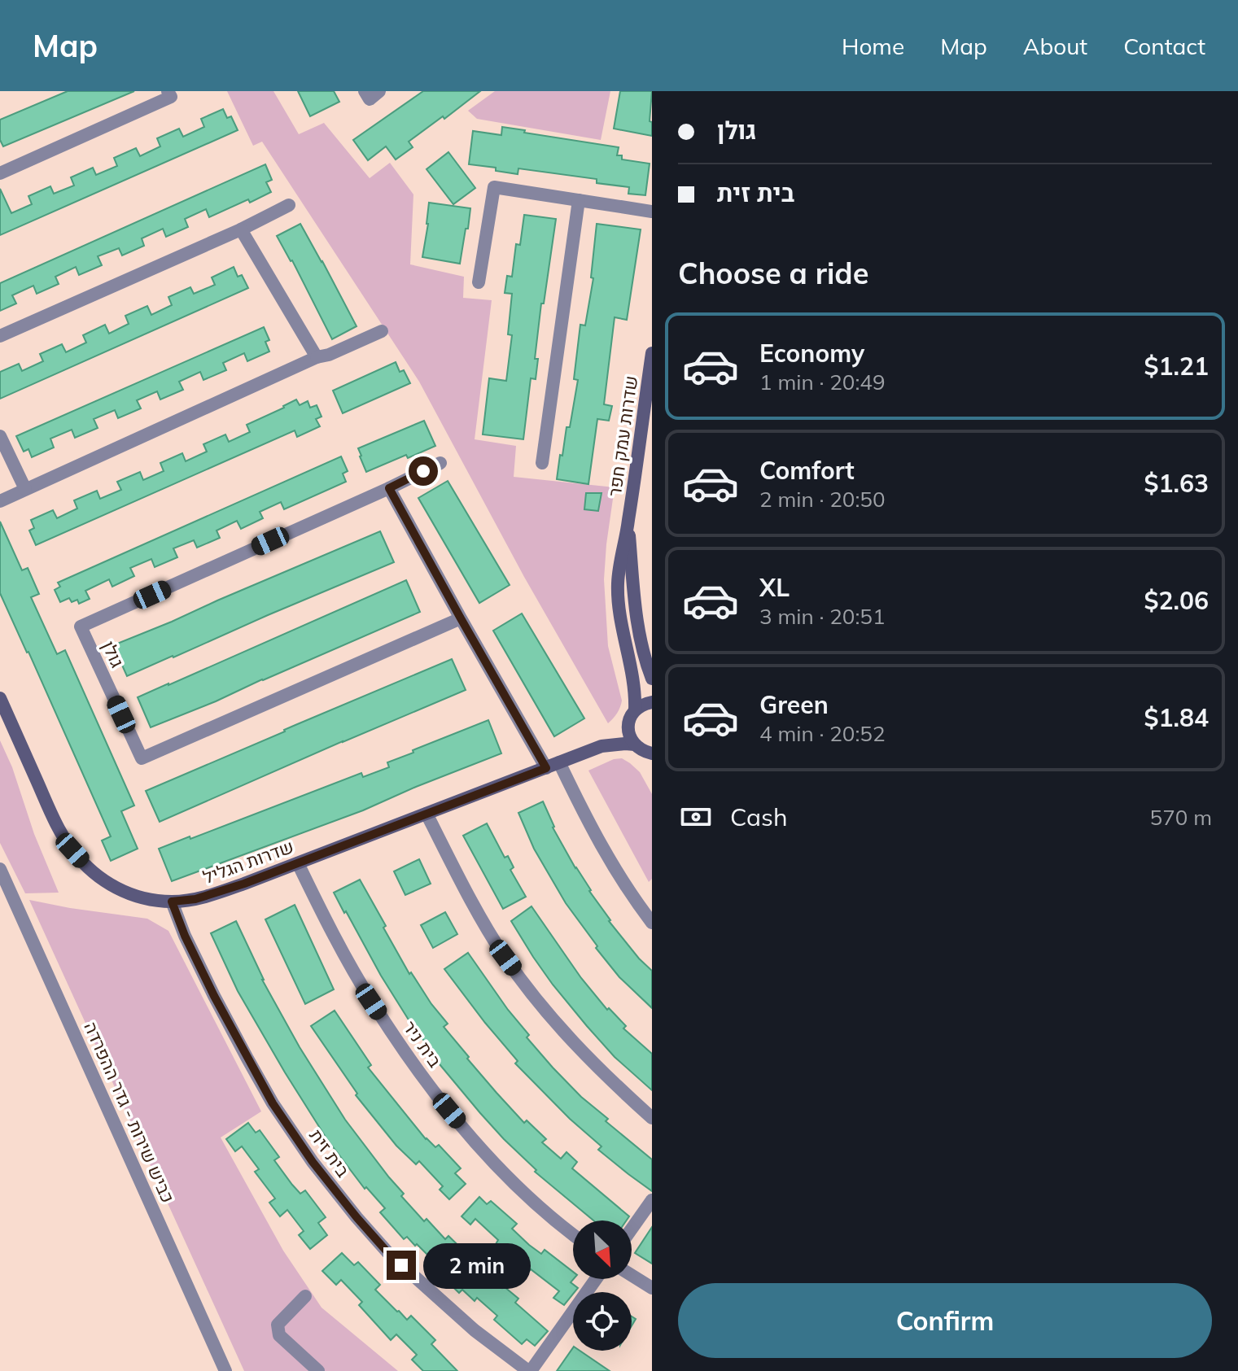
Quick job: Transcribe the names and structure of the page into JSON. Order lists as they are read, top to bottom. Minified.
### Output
{"streets":{"street":["שדרות עמק חפר","גולן","שדרות הגליל","בית ניר","כביש שירות - גדר ההפרדה","בית זית"]},"crossings":[["שדרות הגליל","בית ניר"],["שדרות הגליל","בית זית"]],"north":"bottom right","page":{"header":"Map","nav":["Home","Map","About","Contact"],"banner":["גולן","בית זית"],"heading":"Choose a ride","list":[{"name":"Economy","note":"1 min · 20:49","value":"$1.21"},{"name":"Comfort","note":"2 min · 20:50","value":"$1.63"},{"name":"XL","note":"3 min · 20:51","value":"$2.06"},{"name":"Green","note":"4 min · 20:52","value":"$1.84"}],"pay":["Cash","570 m"],"bubble":"2 min","buttons":"Confirm"}}
